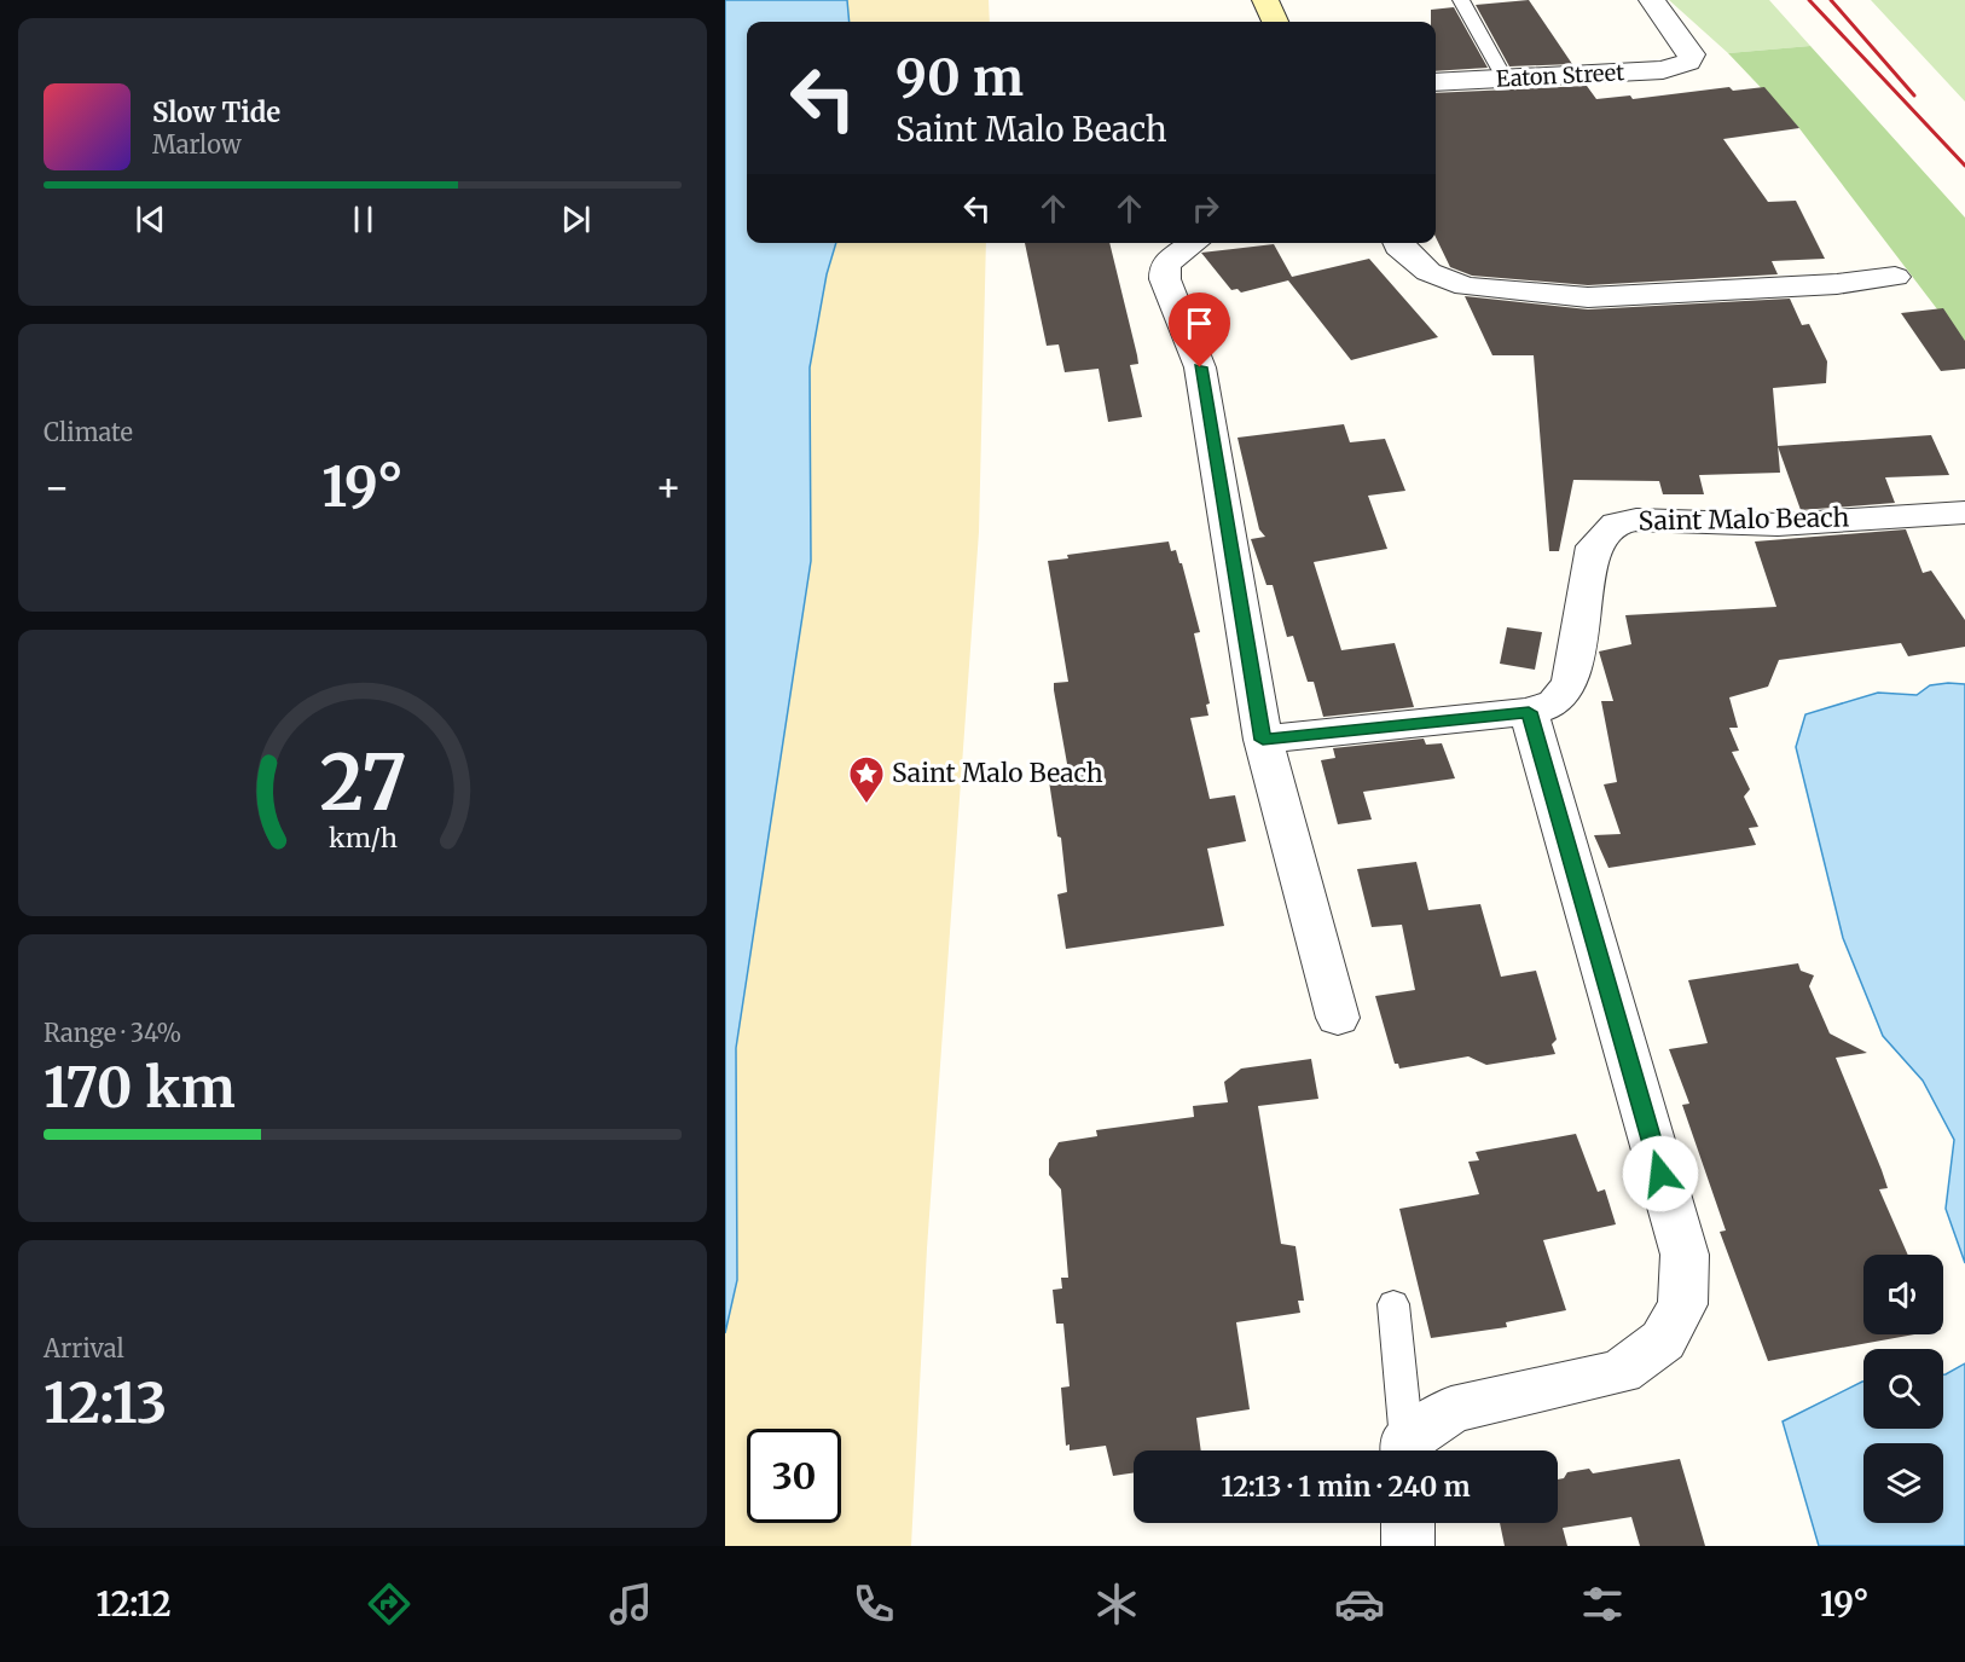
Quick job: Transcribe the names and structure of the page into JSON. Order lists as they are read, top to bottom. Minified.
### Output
{"streets":{"street":["Eaton Street","Saint Malo Beach"]},"places":{"place":["Saint Malo Beach"]},"page":{"turn":["90 m","Saint Malo Beach"],"song":["Slow Tide","Marlow"],"tile":["Climate",["Range · 34%","170 km"],["Arrival","12:13"]],"heat":["−","19°","+"],"limit":"30","trip":"12:13 · 1 min · 240 m","tabs":["12:12","19°"],"gauge":["27","km/h"]}}
